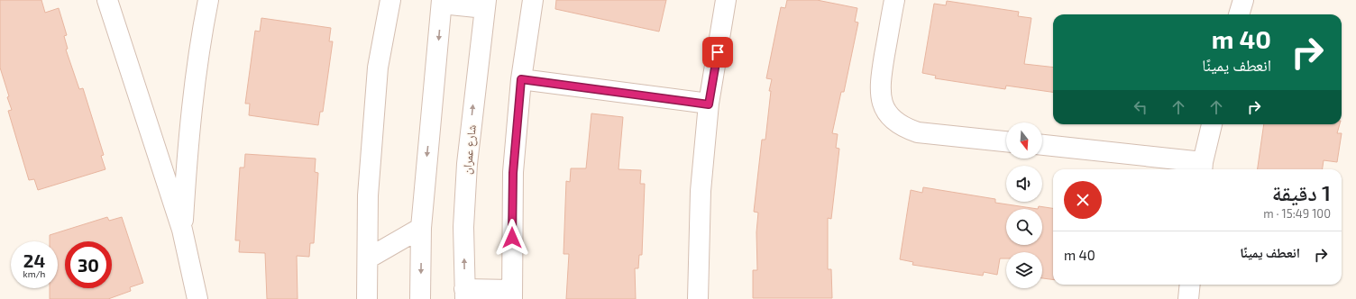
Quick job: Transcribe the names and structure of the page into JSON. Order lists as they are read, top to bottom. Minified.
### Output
{"streets":{"street":["شارع عمران"]},"north":"bottom","page":{"turn":["40 m","انعطف يمينًا"],"heading":["1 دقيقة","100 m · 15:49"],"list":[{"name":"انعطف يمينًا","value":"40 m"}],"speed":"24 km/h","limit":"30"}}
